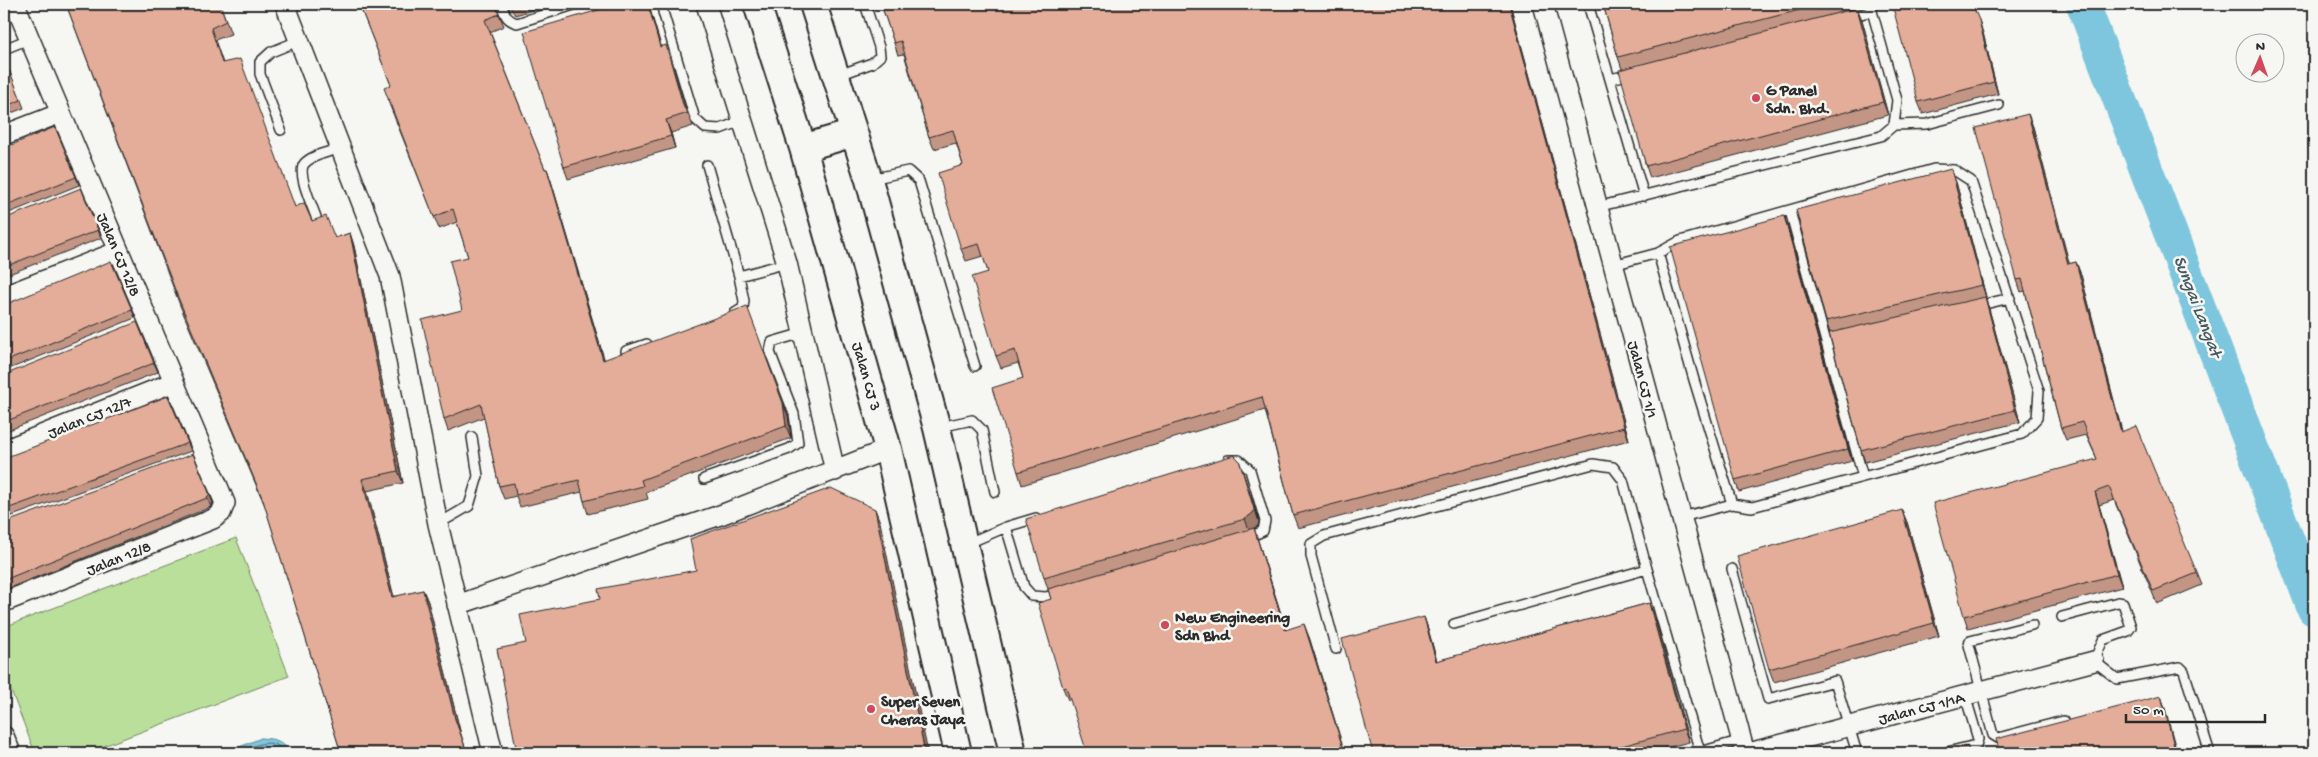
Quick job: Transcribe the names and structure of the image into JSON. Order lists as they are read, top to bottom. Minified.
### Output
{"streets":{"street":["Jalan CJ 12/8","Jalan CJ 3","Jalan CJ 1/1","Jalan CJ 12/7","Jalan 12/8","Jalan CJ 1/1A"]},"crossings":[["Jalan CJ 12/8","Jalan CJ 12/7"],["Jalan CJ 12/8","Jalan 12/8"],["Jalan CJ 1/1","Jalan CJ 1/1A"]],"water":["Sungai Langat"],"places":["G Panel Sdn. Bhd.","New Engineering Sdn Bhd","Super Seven Cheras Jaya"],"scale_bar":"50 m","north":"top"}
